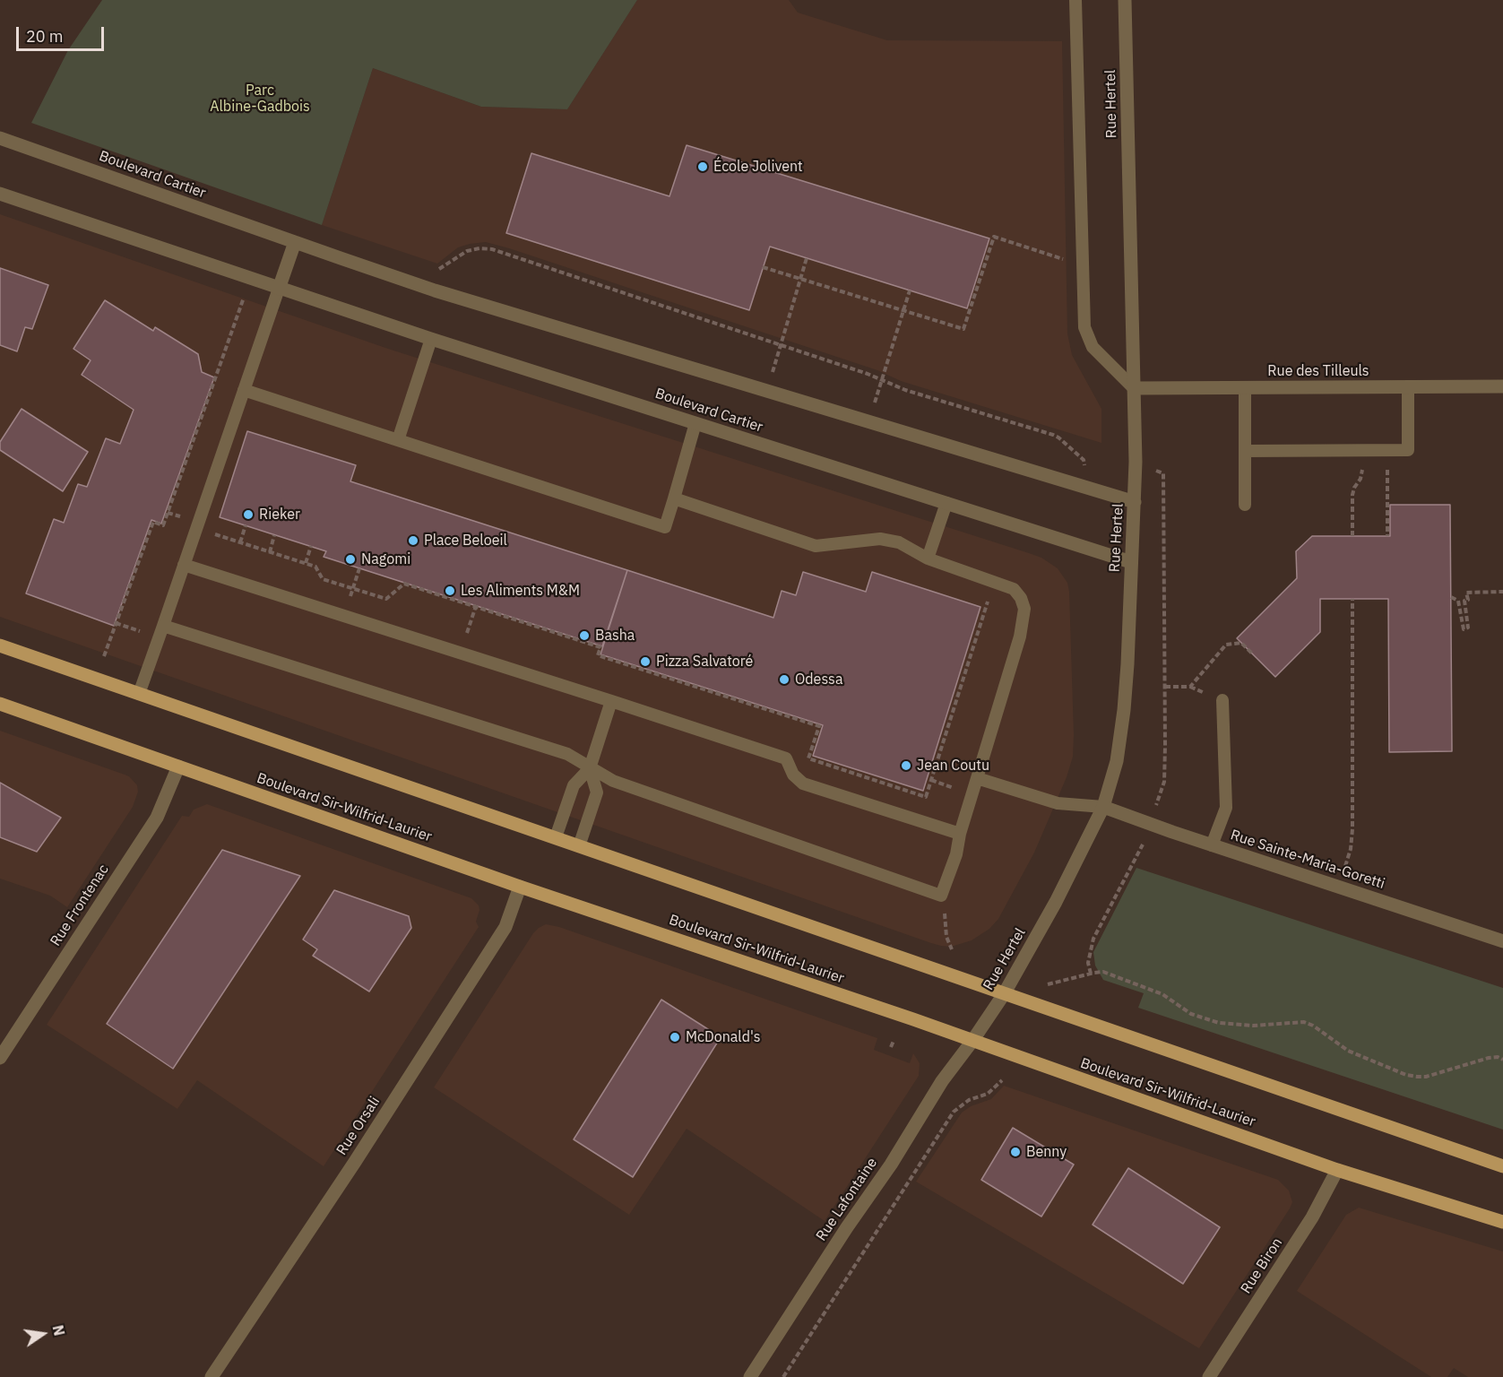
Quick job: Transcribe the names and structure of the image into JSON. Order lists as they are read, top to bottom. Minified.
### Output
{"streets":{"main road":["Boulevard Sir-Wilfrid-Laurier"],"street":["Rue Hertel","Boulevard Cartier","Rue des Tilleuls","Rue Sainte-Maria-Goretti","Rue Frontenac","Rue Orsali","Rue Lafontaine","Rue Biron"]},"crossings":[["Rue Hertel","Boulevard Cartier"],["Rue Hertel","Rue des Tilleuls"],["Rue Hertel","Boulevard Sir-Wilfrid-Laurier"],["Rue Hertel","Rue Sainte-Maria-Goretti"],["Rue Hertel","Rue Lafontaine"],["Boulevard Sir-Wilfrid-Laurier","Rue Frontenac"],["Boulevard Sir-Wilfrid-Laurier","Rue Orsali"],["Boulevard Sir-Wilfrid-Laurier","Rue Lafontaine"],["Boulevard Sir-Wilfrid-Laurier","Rue Biron"]],"parks":["Parc Albine-Gadbois"],"places":["École Jolivent","Rieker","Place Beloeil","Nagomi","Les Aliments M&M","Basha","Pizza Salvatoré","Odessa","Jean Coutu","McDonald's","Benny"],"scale_bar":"20 m","north":"right"}
